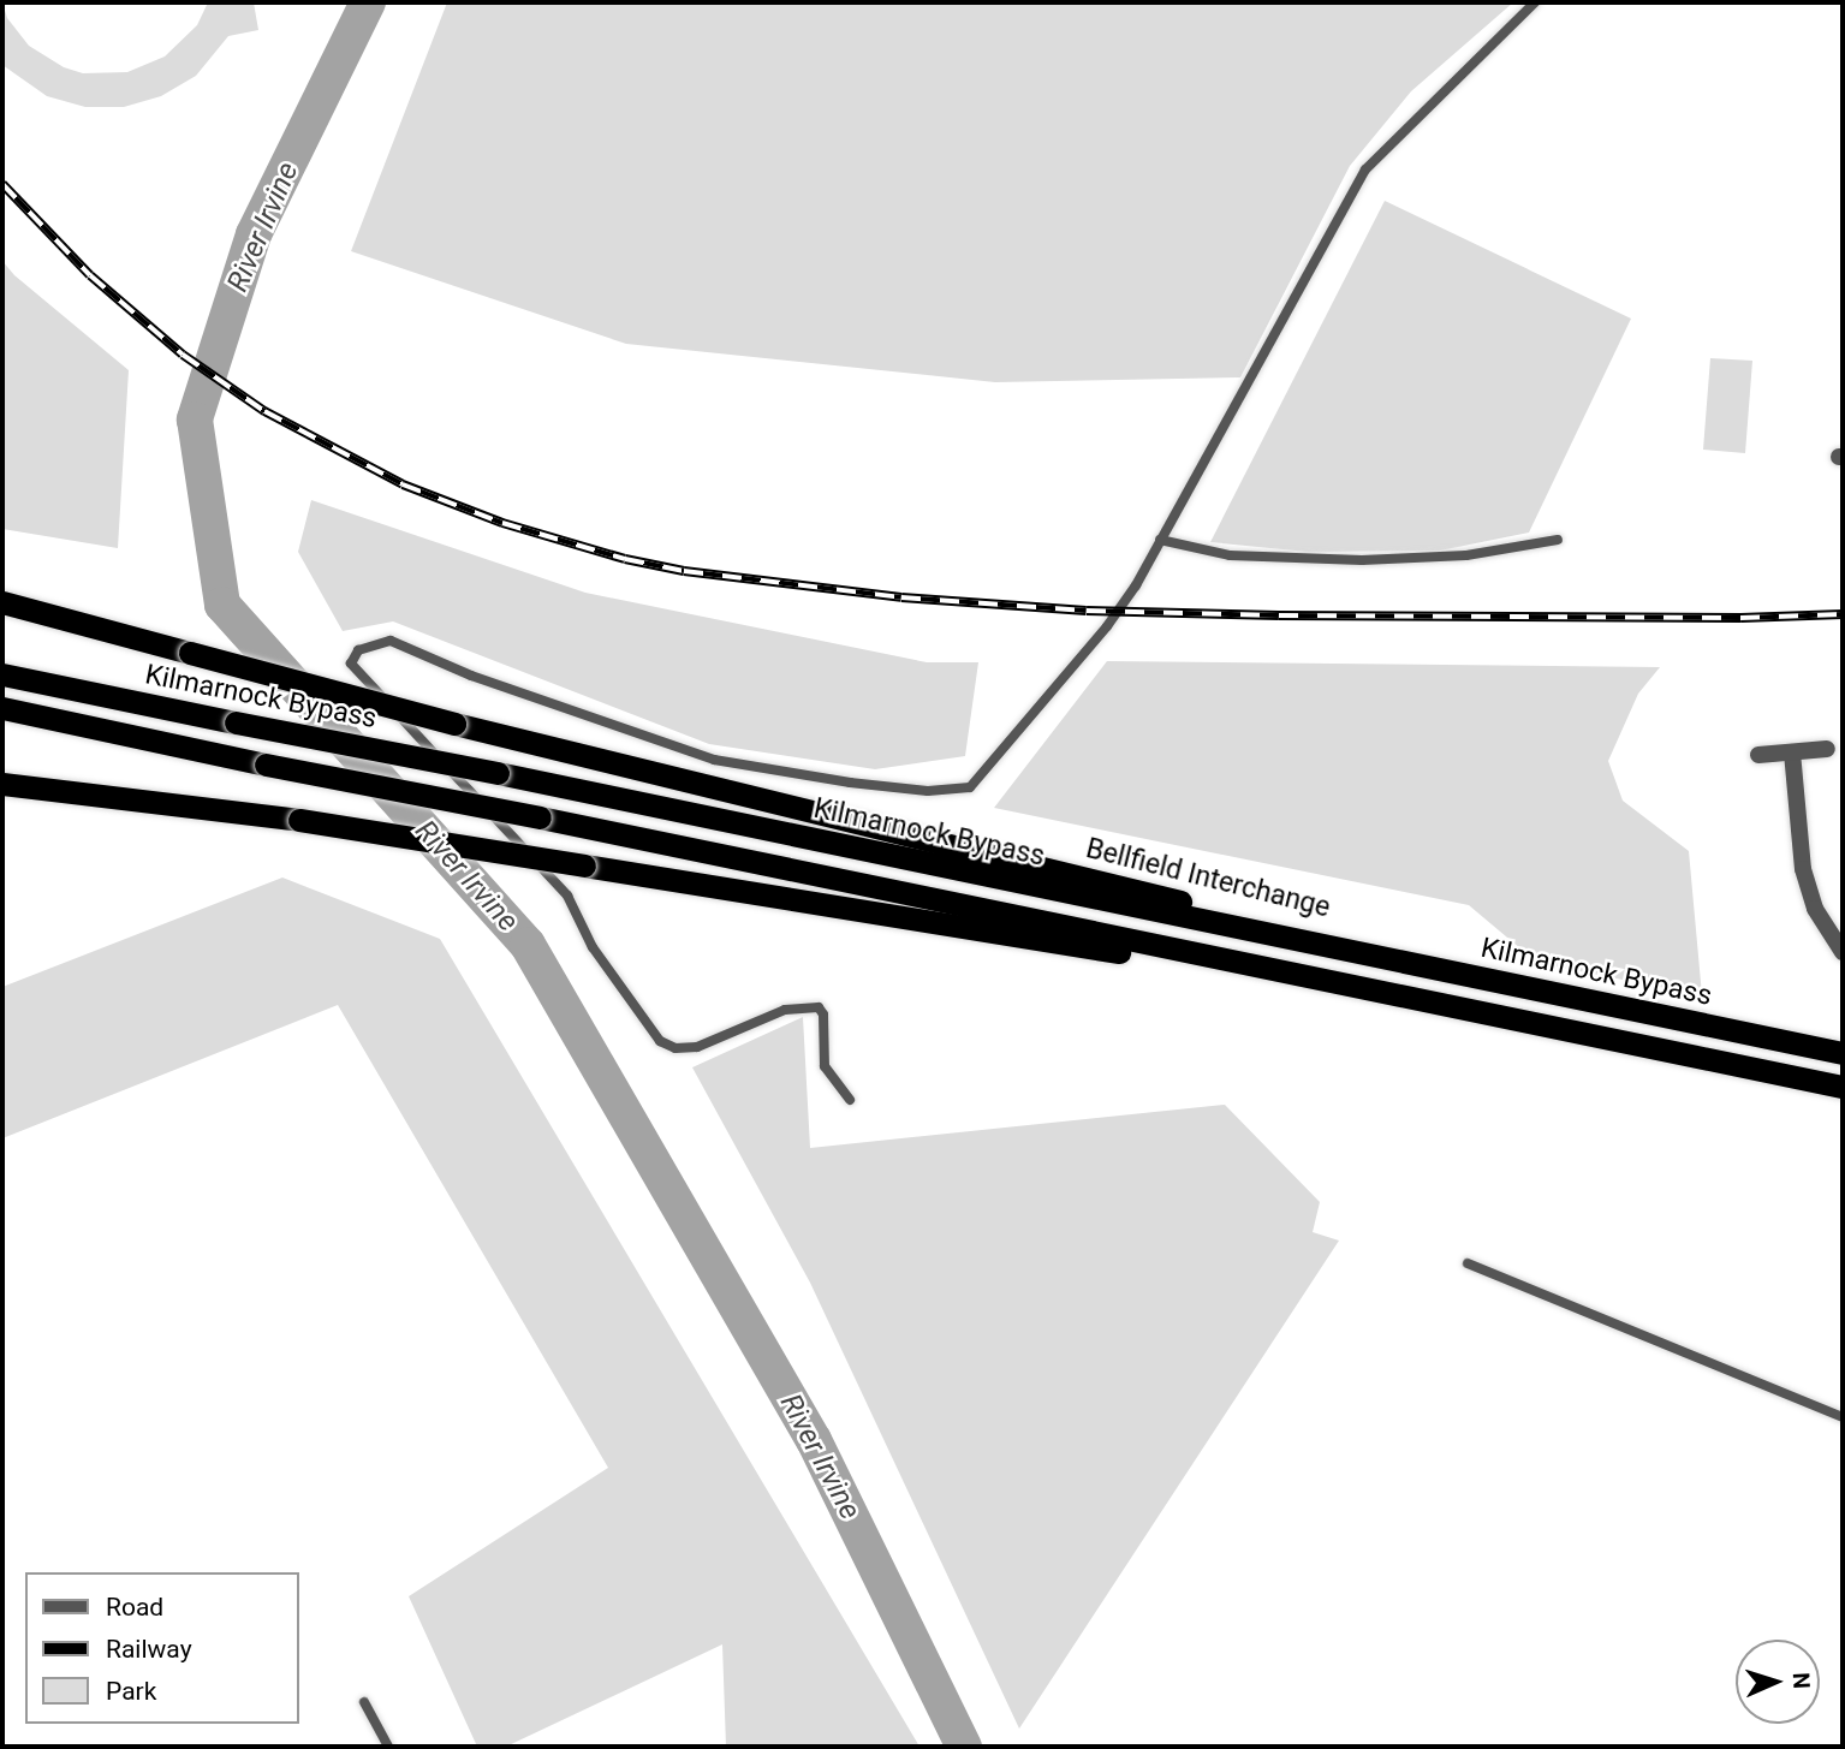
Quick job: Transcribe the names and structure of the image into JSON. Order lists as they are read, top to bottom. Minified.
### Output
{"streets":{"highway":["Kilmarnock Bypass","Bellfield Interchange"]},"crossings":[["Kilmarnock Bypass","Bellfield Interchange"]],"water":["River Irvine"],"legend":["Road","Railway","Park"],"north":"right"}
